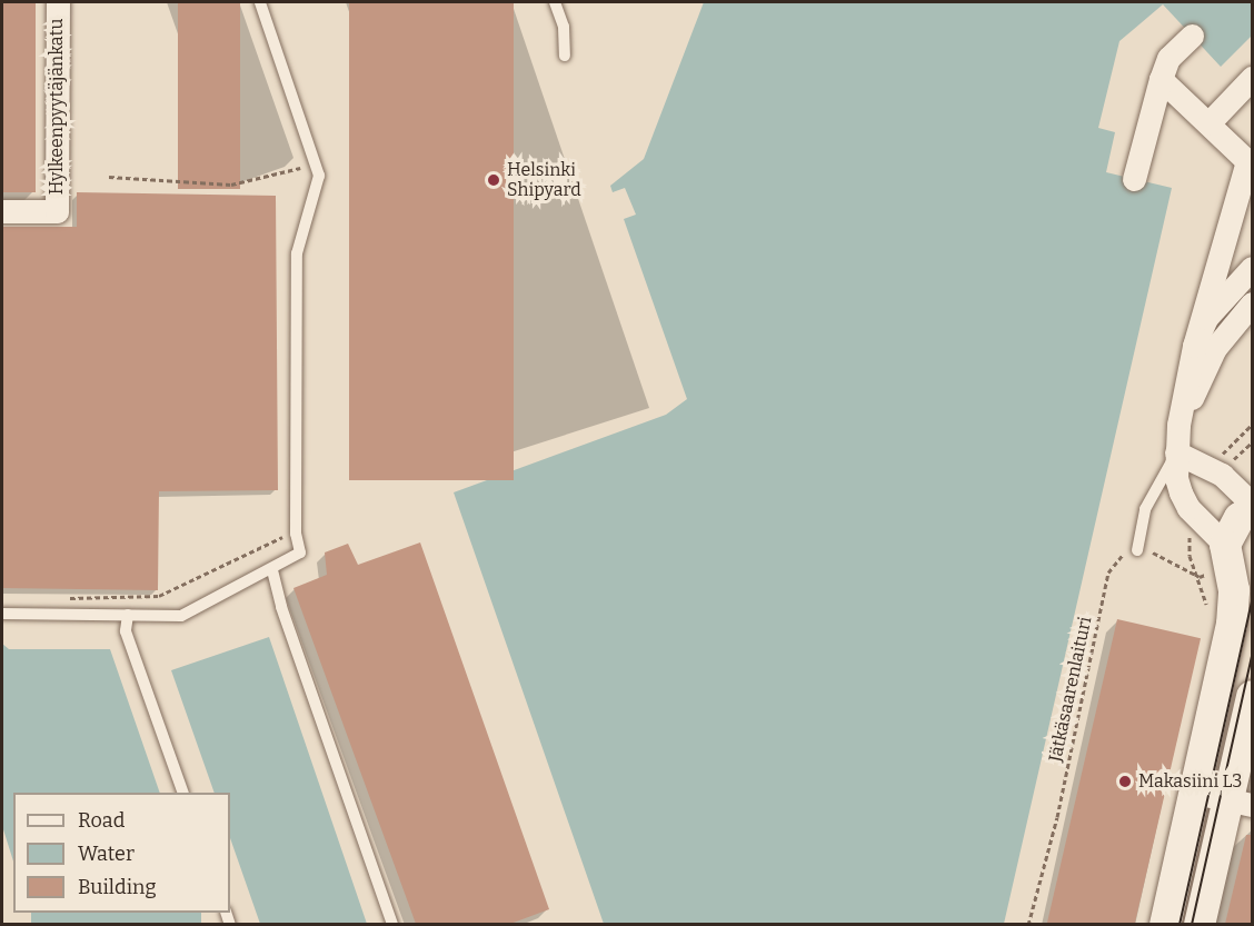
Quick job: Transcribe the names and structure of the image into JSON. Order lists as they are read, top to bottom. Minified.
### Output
{"streets":{"street":["Hylkeenpyytäjänkatu"],"path":["Jätkäsaarenlaituri"]},"places":["Helsinki Shipyard","Makasiini L3"],"legend":["Road","Water","Building"]}
